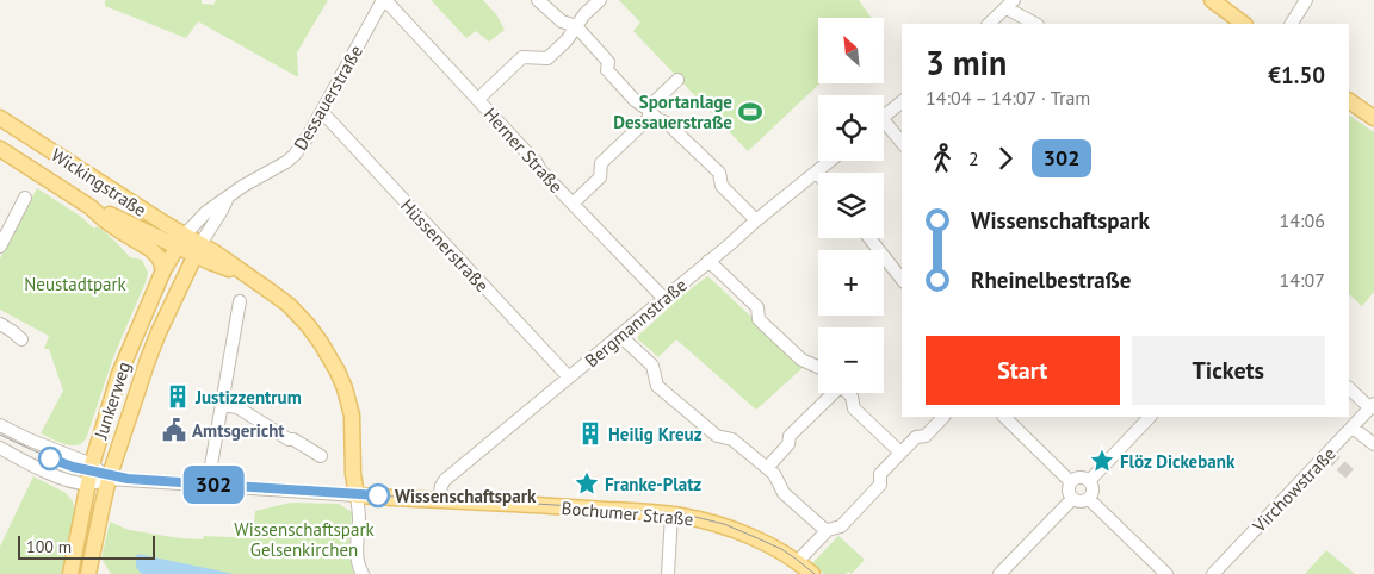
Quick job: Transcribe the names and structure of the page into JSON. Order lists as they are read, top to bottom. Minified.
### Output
{"streets":{"main road":["Wickingstraße","Junkerweg","Bochumer Straße"],"street":["Dessauerstraße","Herner Straße","Hüssenerstraße","Bergmannstraße","Virchowstraße"]},"crossings":[["Dessauerstraße","Herner Straße"],["Dessauerstraße","Wickingstraße"],["Dessauerstraße","Hüssenerstraße"],["Dessauerstraße","Junkerweg"],["Herner Straße","Bergmannstraße"],["Wickingstraße","Junkerweg"],["Wickingstraße","Bochumer Straße"],["Hüssenerstraße","Bergmannstraße"],["Bergmannstraße","Bochumer Straße"],["Junkerweg","Bochumer Straße"]],"parks":["Neustadtpark","Wissenschaftspark Gelsenkirchen"],"places":{"sports":["Sportanlage Dessauerstraße"],"building":["Justizzentrum","Heilig Kreuz"],"public building":["Amtsgericht"],"place":["Flöz Dickebank","Franke-Platz"],"other":["Wissenschaftspark"]},"lines":["tram line 302"],"scale_bar":"100 m","north":"top left","page":{"on_map":"302","map_buttons":["+","−"],"heading":["3 min","14:04 – 14:07 · Tram","€1.50"],"legs":["2","302"],"list":[{"name":"Wissenschaftspark","value":"14:06"},{"name":"Rheinelbestraße","value":"14:07"}],"buttons":["Start","Tickets"],"scale":"100 m"}}
